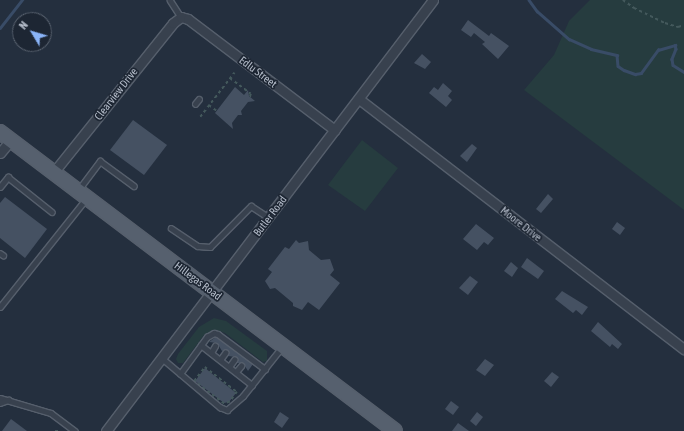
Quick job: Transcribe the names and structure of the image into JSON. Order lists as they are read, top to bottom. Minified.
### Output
{"streets":{"main road":["Hillegas Road"],"street":["Edlu Street","Clearview Drive","Butler Road","Moore Drive"]},"crossings":[["Edlu Street","Clearview Drive"],["Edlu Street","Butler Road"],["Clearview Drive","Hillegas Road"],["Butler Road","Moore Drive"],["Butler Road","Hillegas Road"]],"north":"top left"}
